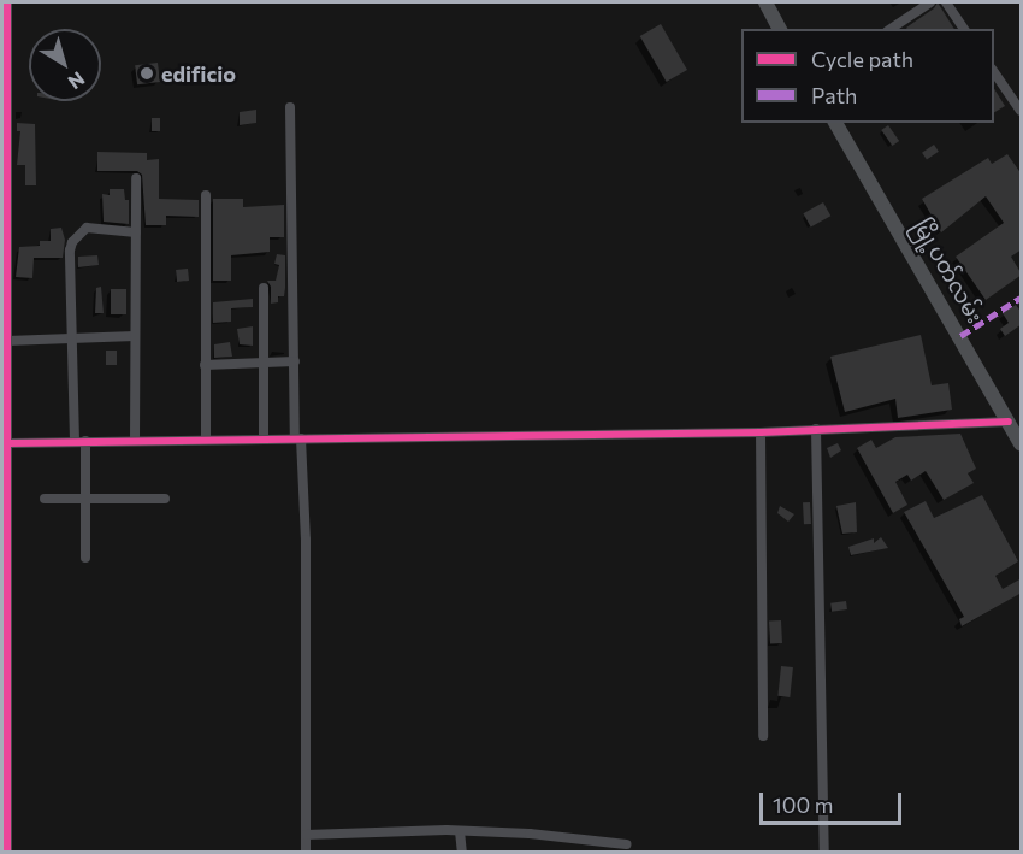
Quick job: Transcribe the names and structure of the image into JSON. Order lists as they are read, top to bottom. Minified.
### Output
{"streets":{"main road":["မြို့ပတ်လမ်း"]},"places":["edificio"],"legend":["Cycle path","Path"],"scale_bar":"100 m","north":"bottom right"}
